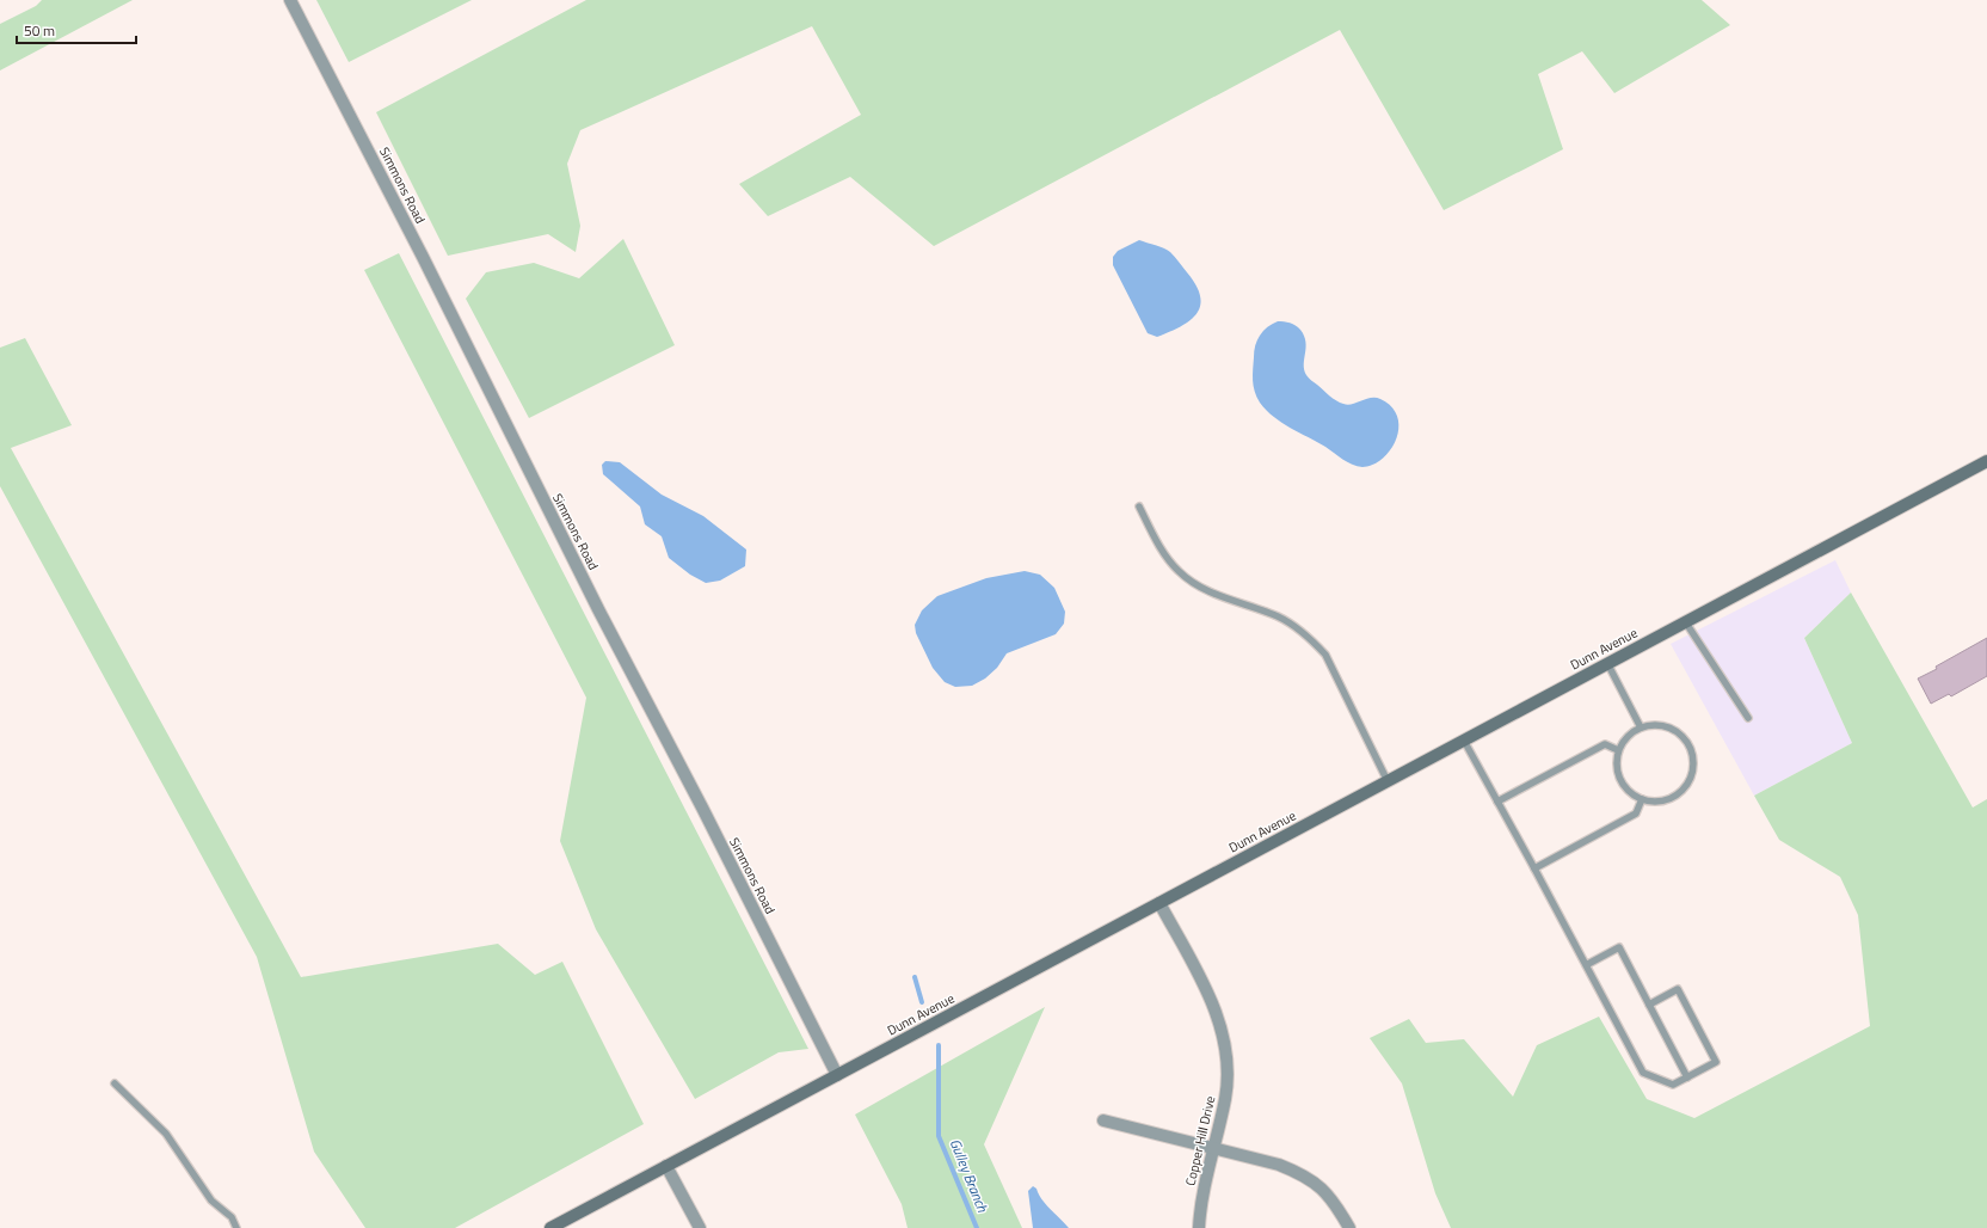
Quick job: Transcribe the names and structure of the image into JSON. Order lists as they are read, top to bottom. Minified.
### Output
{"streets":{"main road":["Dunn Avenue"],"street":["Simmons Road","Copper Hill Drive"]},"crossings":[["Simmons Road","Dunn Avenue"],["Dunn Avenue","Copper Hill Drive"]],"water":["Gulley Branch"],"scale_bar":"50 m"}
